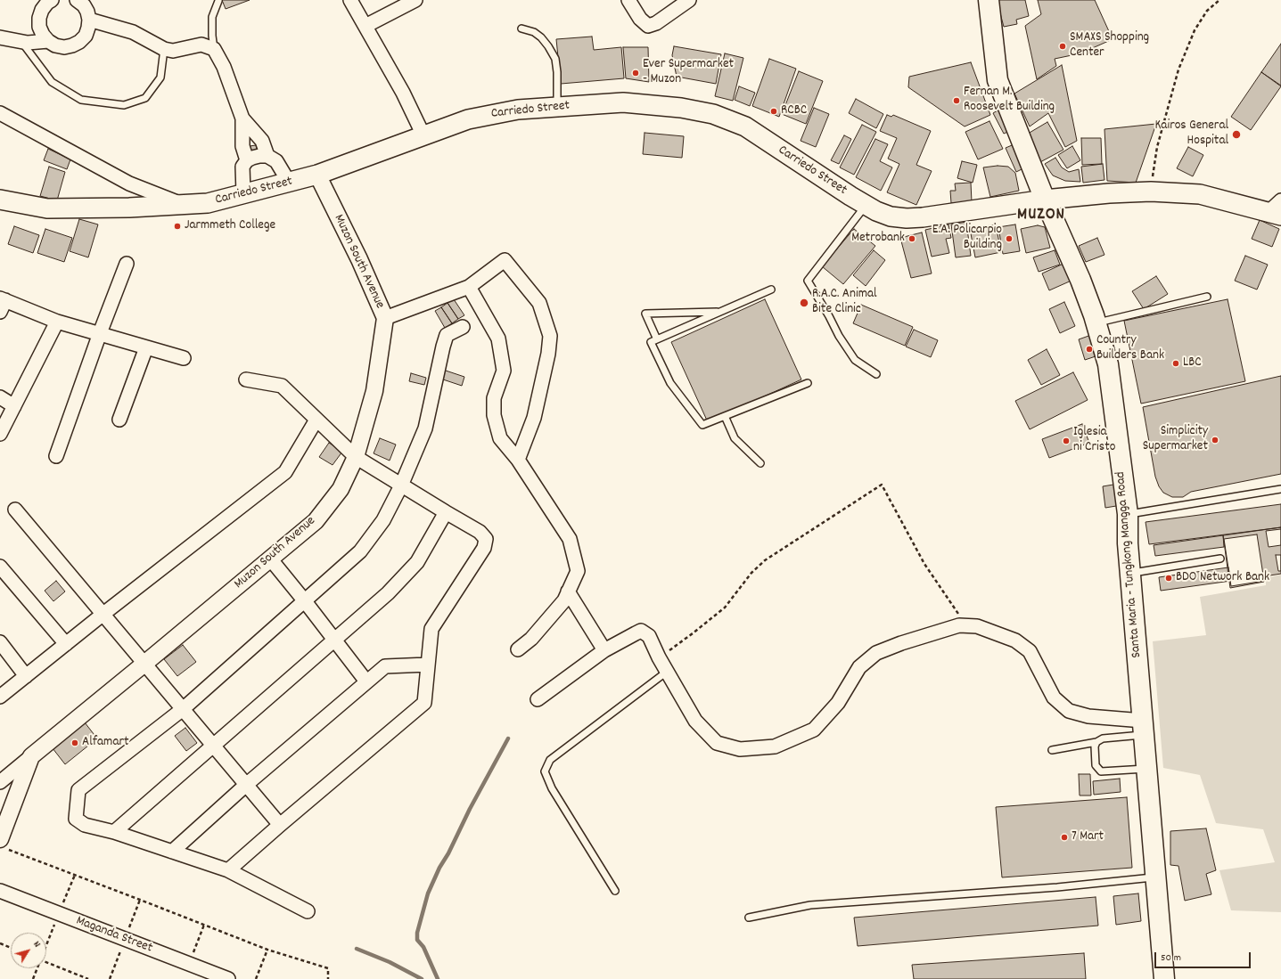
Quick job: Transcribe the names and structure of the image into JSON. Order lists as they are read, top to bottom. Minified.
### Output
{"streets":{"main road":["Carriedo Street","Santa Maria - Tungkong Mangga Road"],"street":["Muzon South Avenue","Maganda Street"]},"crossings":[["Carriedo Street","Muzon South Avenue"],["Carriedo Street","Santa Maria - Tungkong Mangga Road"]],"districts":["MUZON"],"places":["SMAXS Shopping Center","Ever Supermarket - Muzon","Fernan M. Roosevelt Building","RCBC","Kairos General Hospital","Jarmmeth College","Metrobank","E.A. Policarpio Building","R.A.C. Animal Bite Clinic","Country Builders Bank","LBC","Simplicity Supermarket","Iglesia ni Cristo","BDO Network Bank","Alfamart","7 Mart"],"scale_bar":"50 m","north":"top right"}
